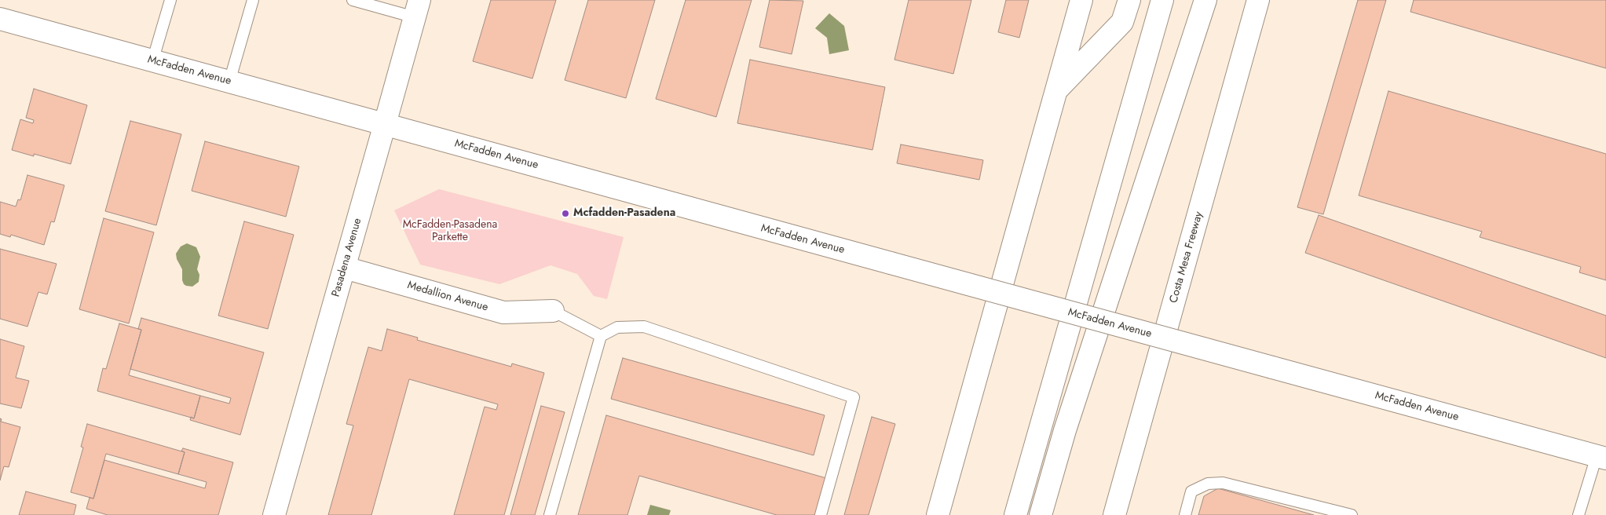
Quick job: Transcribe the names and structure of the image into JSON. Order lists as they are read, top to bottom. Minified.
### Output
{"streets":{"main road":["McFadden Avenue","Pasadena Avenue","Costa Mesa Freeway","Medallion Avenue"]},"crossings":[["McFadden Avenue","Pasadena Avenue"],["Pasadena Avenue","Medallion Avenue"]],"parks":["McFadden-Pasadena Parkette"],"places":["Mcfadden-Pasadena"]}
